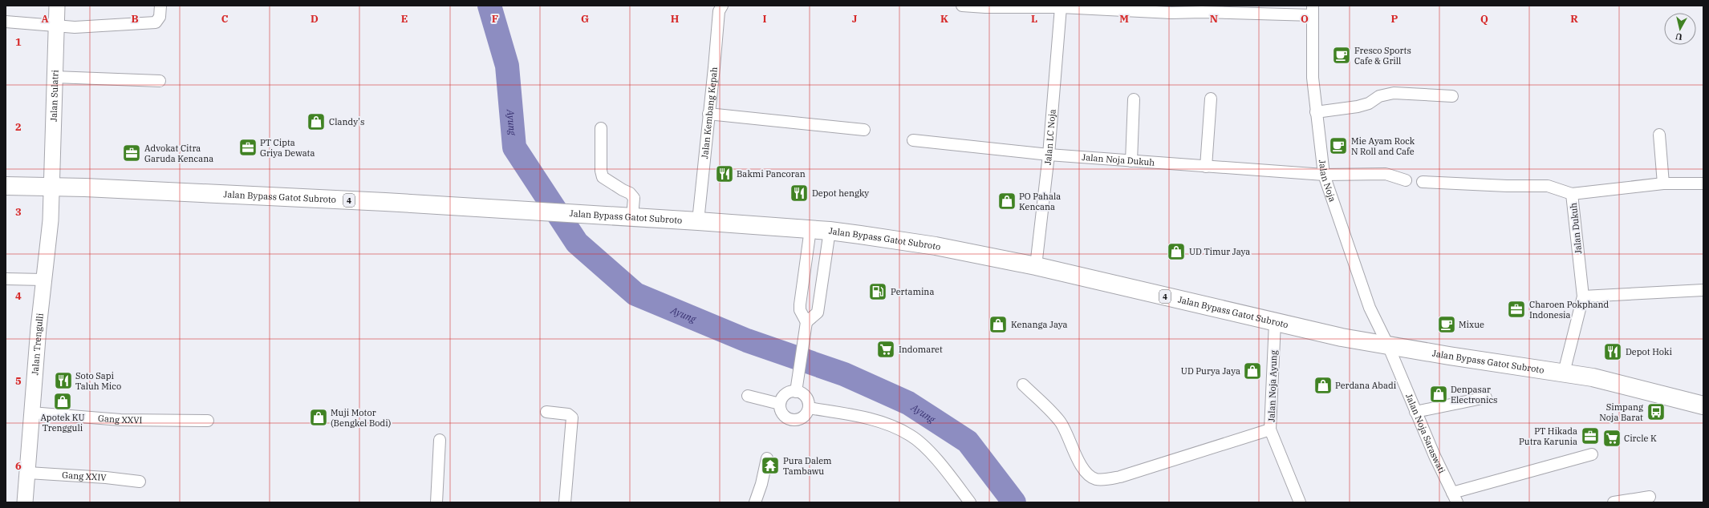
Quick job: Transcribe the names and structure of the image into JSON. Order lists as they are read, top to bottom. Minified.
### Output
{"streets":{"highway":["Jalan Bypass Gatot Subroto","4"],"main road":["Jalan Sulatri","Jalan Trengulli"],"street":["Jalan Kembang Kepah","Jalan LC Noja","Jalan Noja Dukuh","Jalan Noja","Jalan Dukuh","Jalan Noja Ayung","Gang XXVI","Jalan Noja Saraswati","Gang XXIV"]},"crossings":[["Jalan Sulatri","Jalan Bypass Gatot Subroto"],["Jalan Sulatri","4"],["Jalan Sulatri","Jalan Trengulli"],["Jalan Kembang Kepah","Jalan Bypass Gatot Subroto"],["Jalan LC Noja","Jalan Noja Dukuh"],["Jalan LC Noja","Jalan Bypass Gatot Subroto"],["Jalan Noja Dukuh","Jalan Noja"],["Jalan Noja","Jalan Bypass Gatot Subroto"],["Jalan Noja","Jalan Noja Saraswati"],["Jalan Bypass Gatot Subroto","4"],["Jalan Bypass Gatot Subroto","Jalan Dukuh"],["Jalan Bypass Gatot Subroto","Jalan Trengulli"],["Jalan Bypass Gatot Subroto","Jalan Noja Ayung"],["Jalan Bypass Gatot Subroto","Jalan Noja Saraswati"],["4","Jalan Trengulli"],["Jalan Trengulli","Gang XXVI"],["Jalan Trengulli","Gang XXIV"]],"water":["Ayung"],"places":{"cafe":["Fresco Sports Cafe & Grill","Mie Ayam Rock N Roll and Cafe","Mixue"],"shop":["Clandy's","PO Pahala Kencana","UD Timur Jaya","Kenanga Jaya","UD Purya Jaya","Perdana Abadi","Denpasar Electronics","Apotek KU Trengguli","Muji Motor (Bengkel Bodi)"],"office":["PT Cipta Griya Dewata","Advokat Citra Garuda Kencana","Charoen Pokphand Indonesia","PT Hikada Putra Karunia"],"restaurant":["Bakmi Pancoran","Depot hengky","Depot Hoki","Soto Sapi Taluh Mico"],"fuel station":["Pertamina"],"supermarket":["Indomaret","Circle K"],"bus stop":["Simpang Noja Barat"],"temple":["Pura Dalem Tambawu"]},"north":"bottom","grid":{"columns":["A","B","C","D","E","F","G","H","I","J","K","L","M","N","O","P","Q","R"],"rows":["1","2","3","4","5","6"]}}
